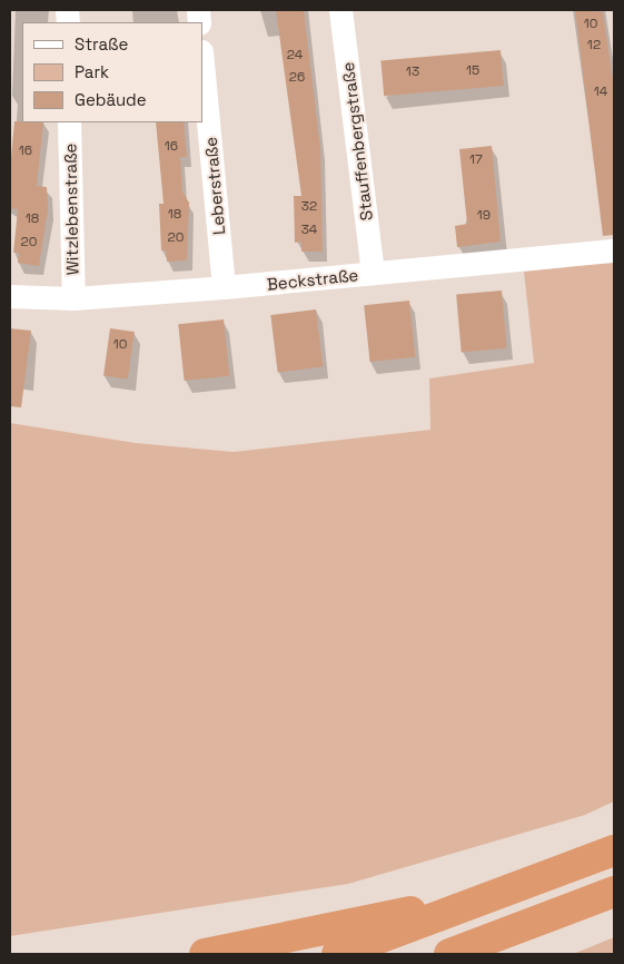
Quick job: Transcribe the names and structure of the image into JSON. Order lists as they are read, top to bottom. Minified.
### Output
{"streets":{"street":["Stauffenbergstraße","Leberstraße","Witzlebenstraße","Beckstraße"]},"crossings":[["Stauffenbergstraße","Beckstraße"],["Leberstraße","Beckstraße"],["Witzlebenstraße","Beckstraße"]],"house_numbers":["10","12","24","15","13","26","14","16","16","17","32","18","19","18","34","20","20","10"],"legend":["Straße","Park","Gebäude"]}
